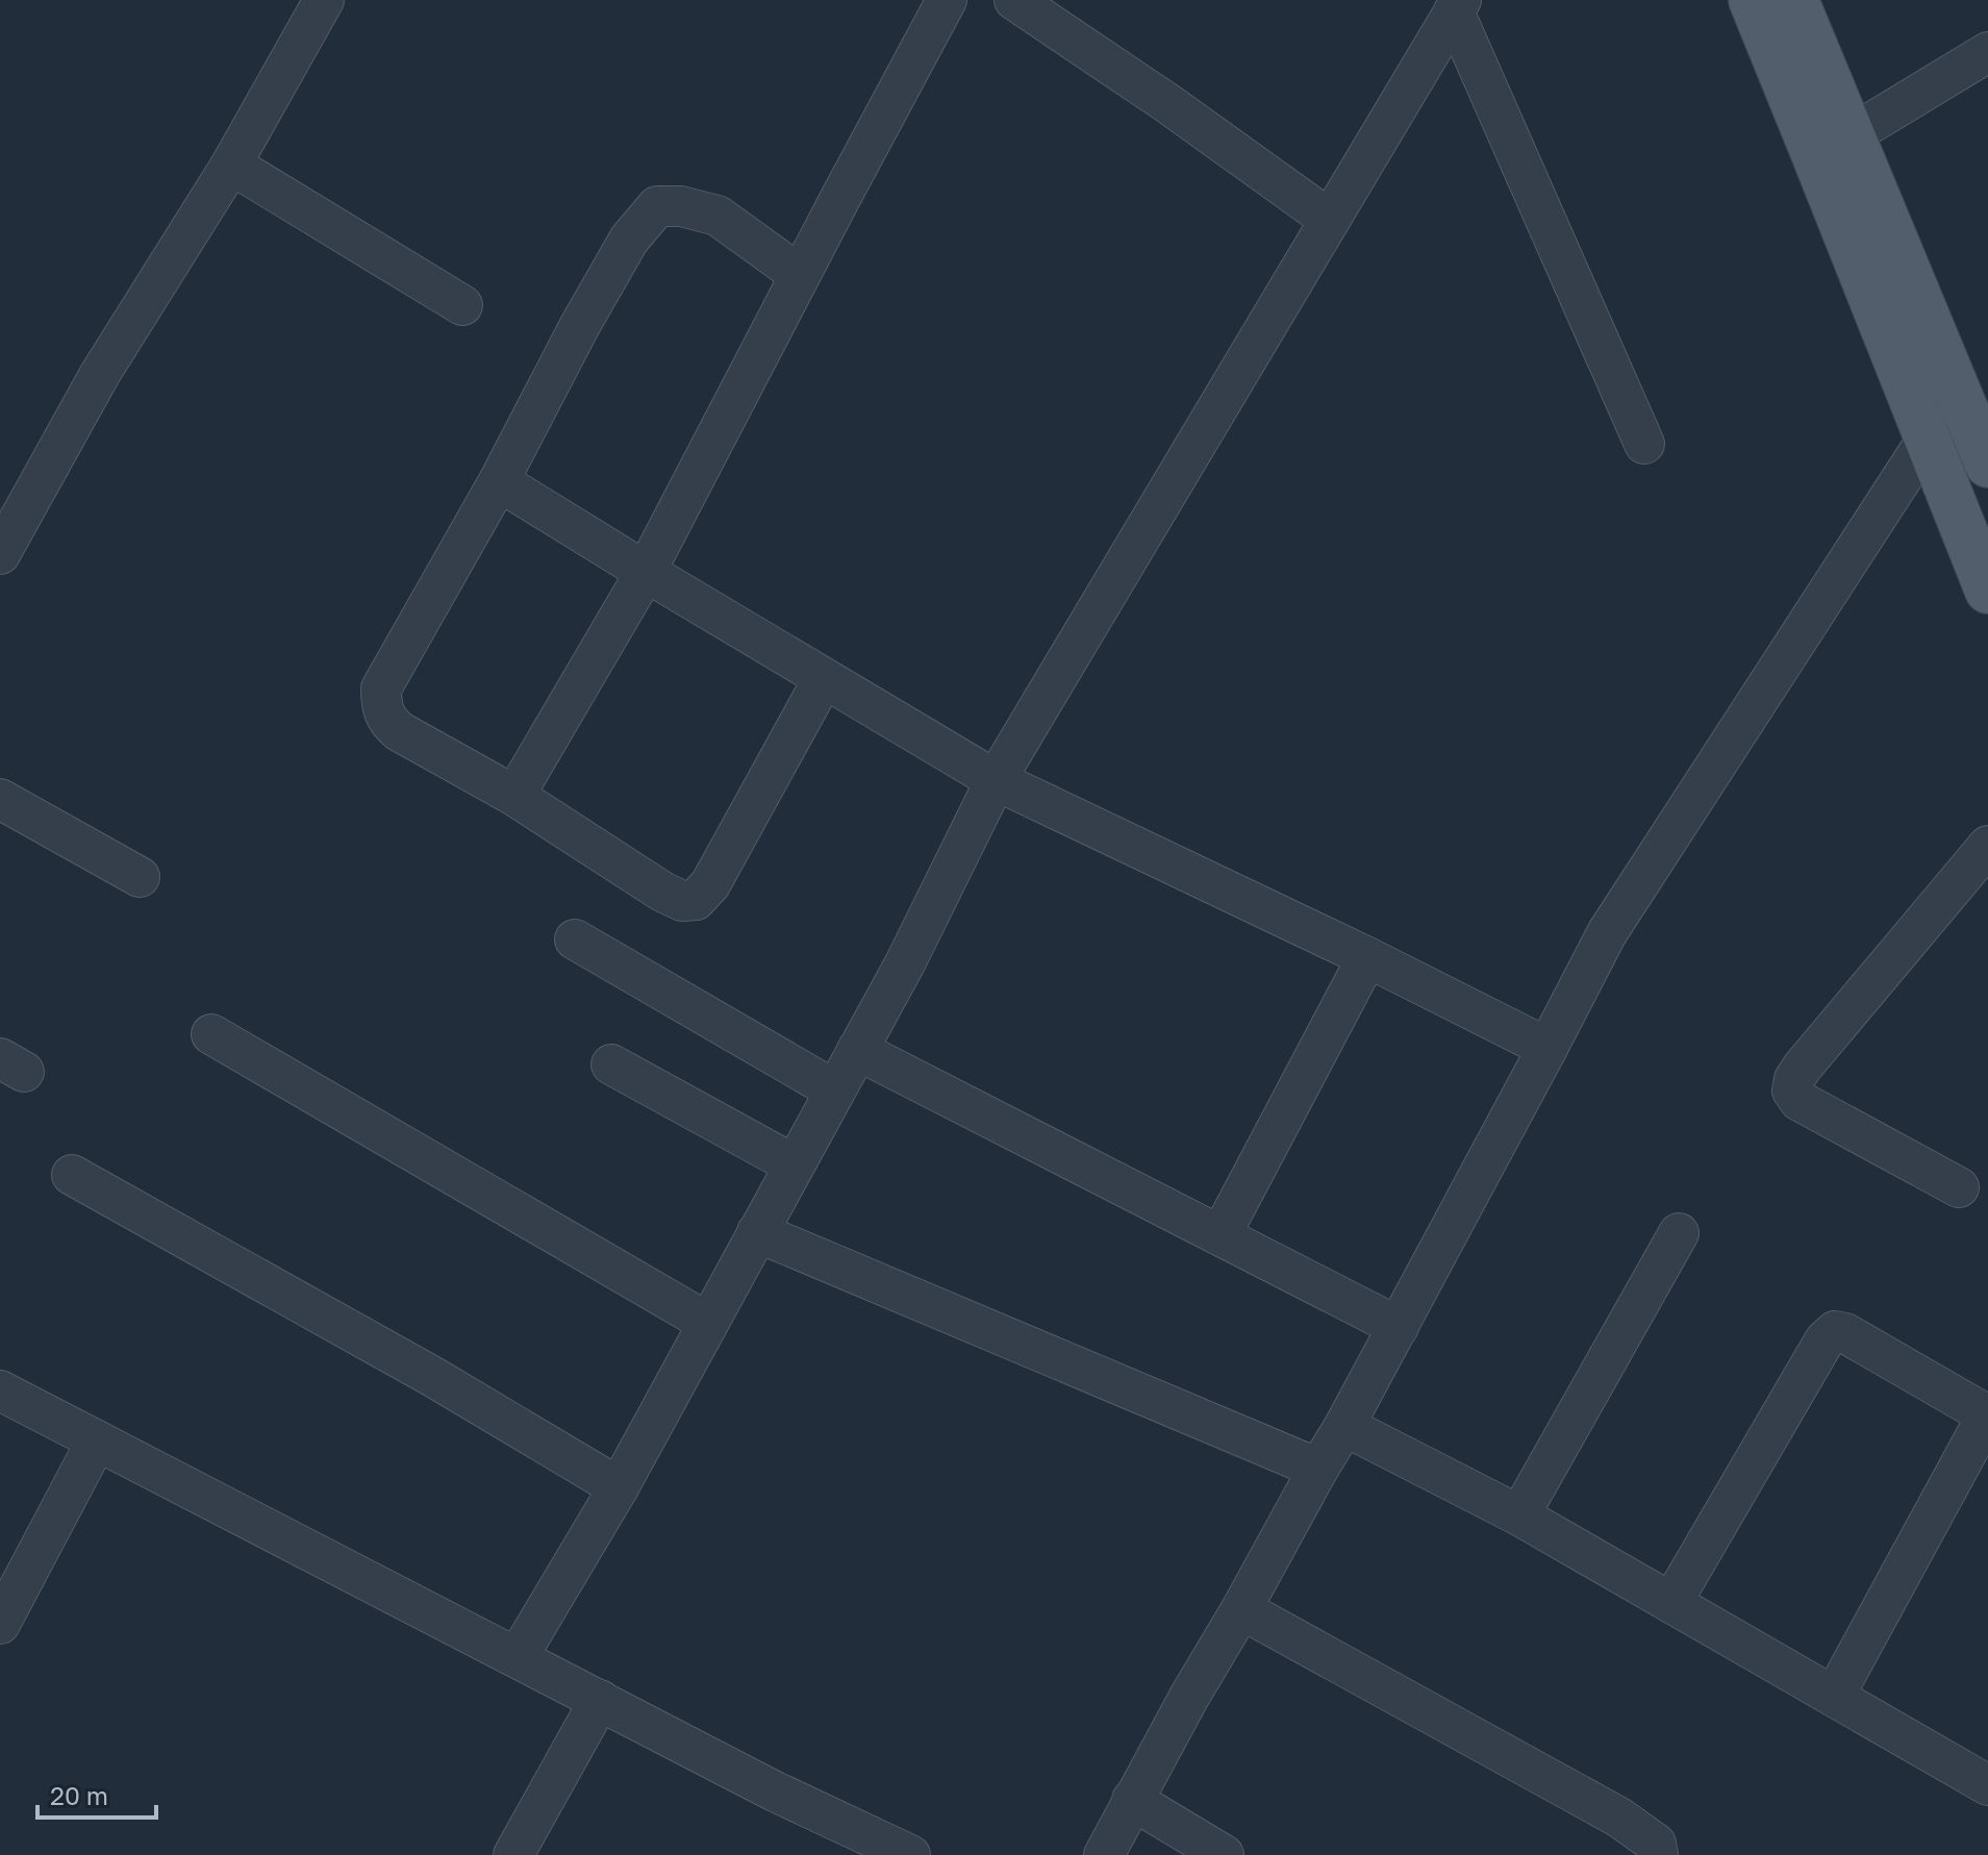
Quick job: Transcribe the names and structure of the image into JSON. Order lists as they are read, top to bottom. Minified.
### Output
{"scale_bar":"20 m"}
